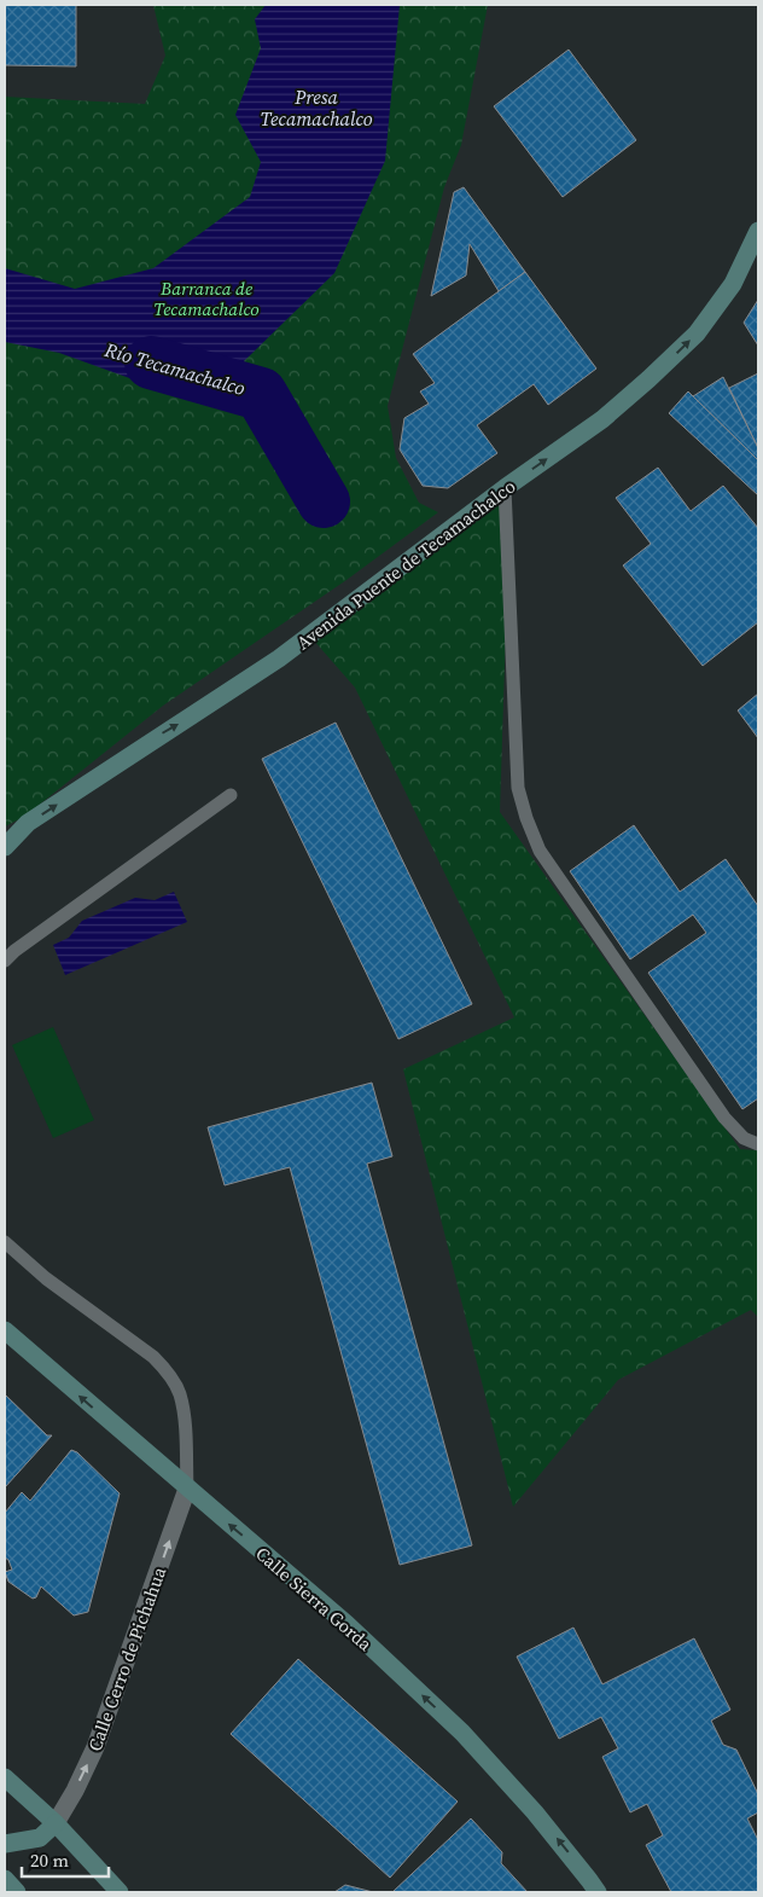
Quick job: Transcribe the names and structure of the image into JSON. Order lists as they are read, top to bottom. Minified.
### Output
{"streets":{"main road":["Avenida Puente de Tecamachalco","Calle Sierra Gorda"],"street":["Calle Cerro de Pichahua"]},"crossings":[["Calle Sierra Gorda","Calle Cerro de Pichahua"]],"one_way":["Avenida Puente de Tecamachalco","Calle Sierra Gorda","Calle Cerro de Pichahua"],"water":["Presa Tecamachalco","Río Tecamachalco"],"parks":["Barranca de Tecamachalco"],"scale_bar":"20 m"}
